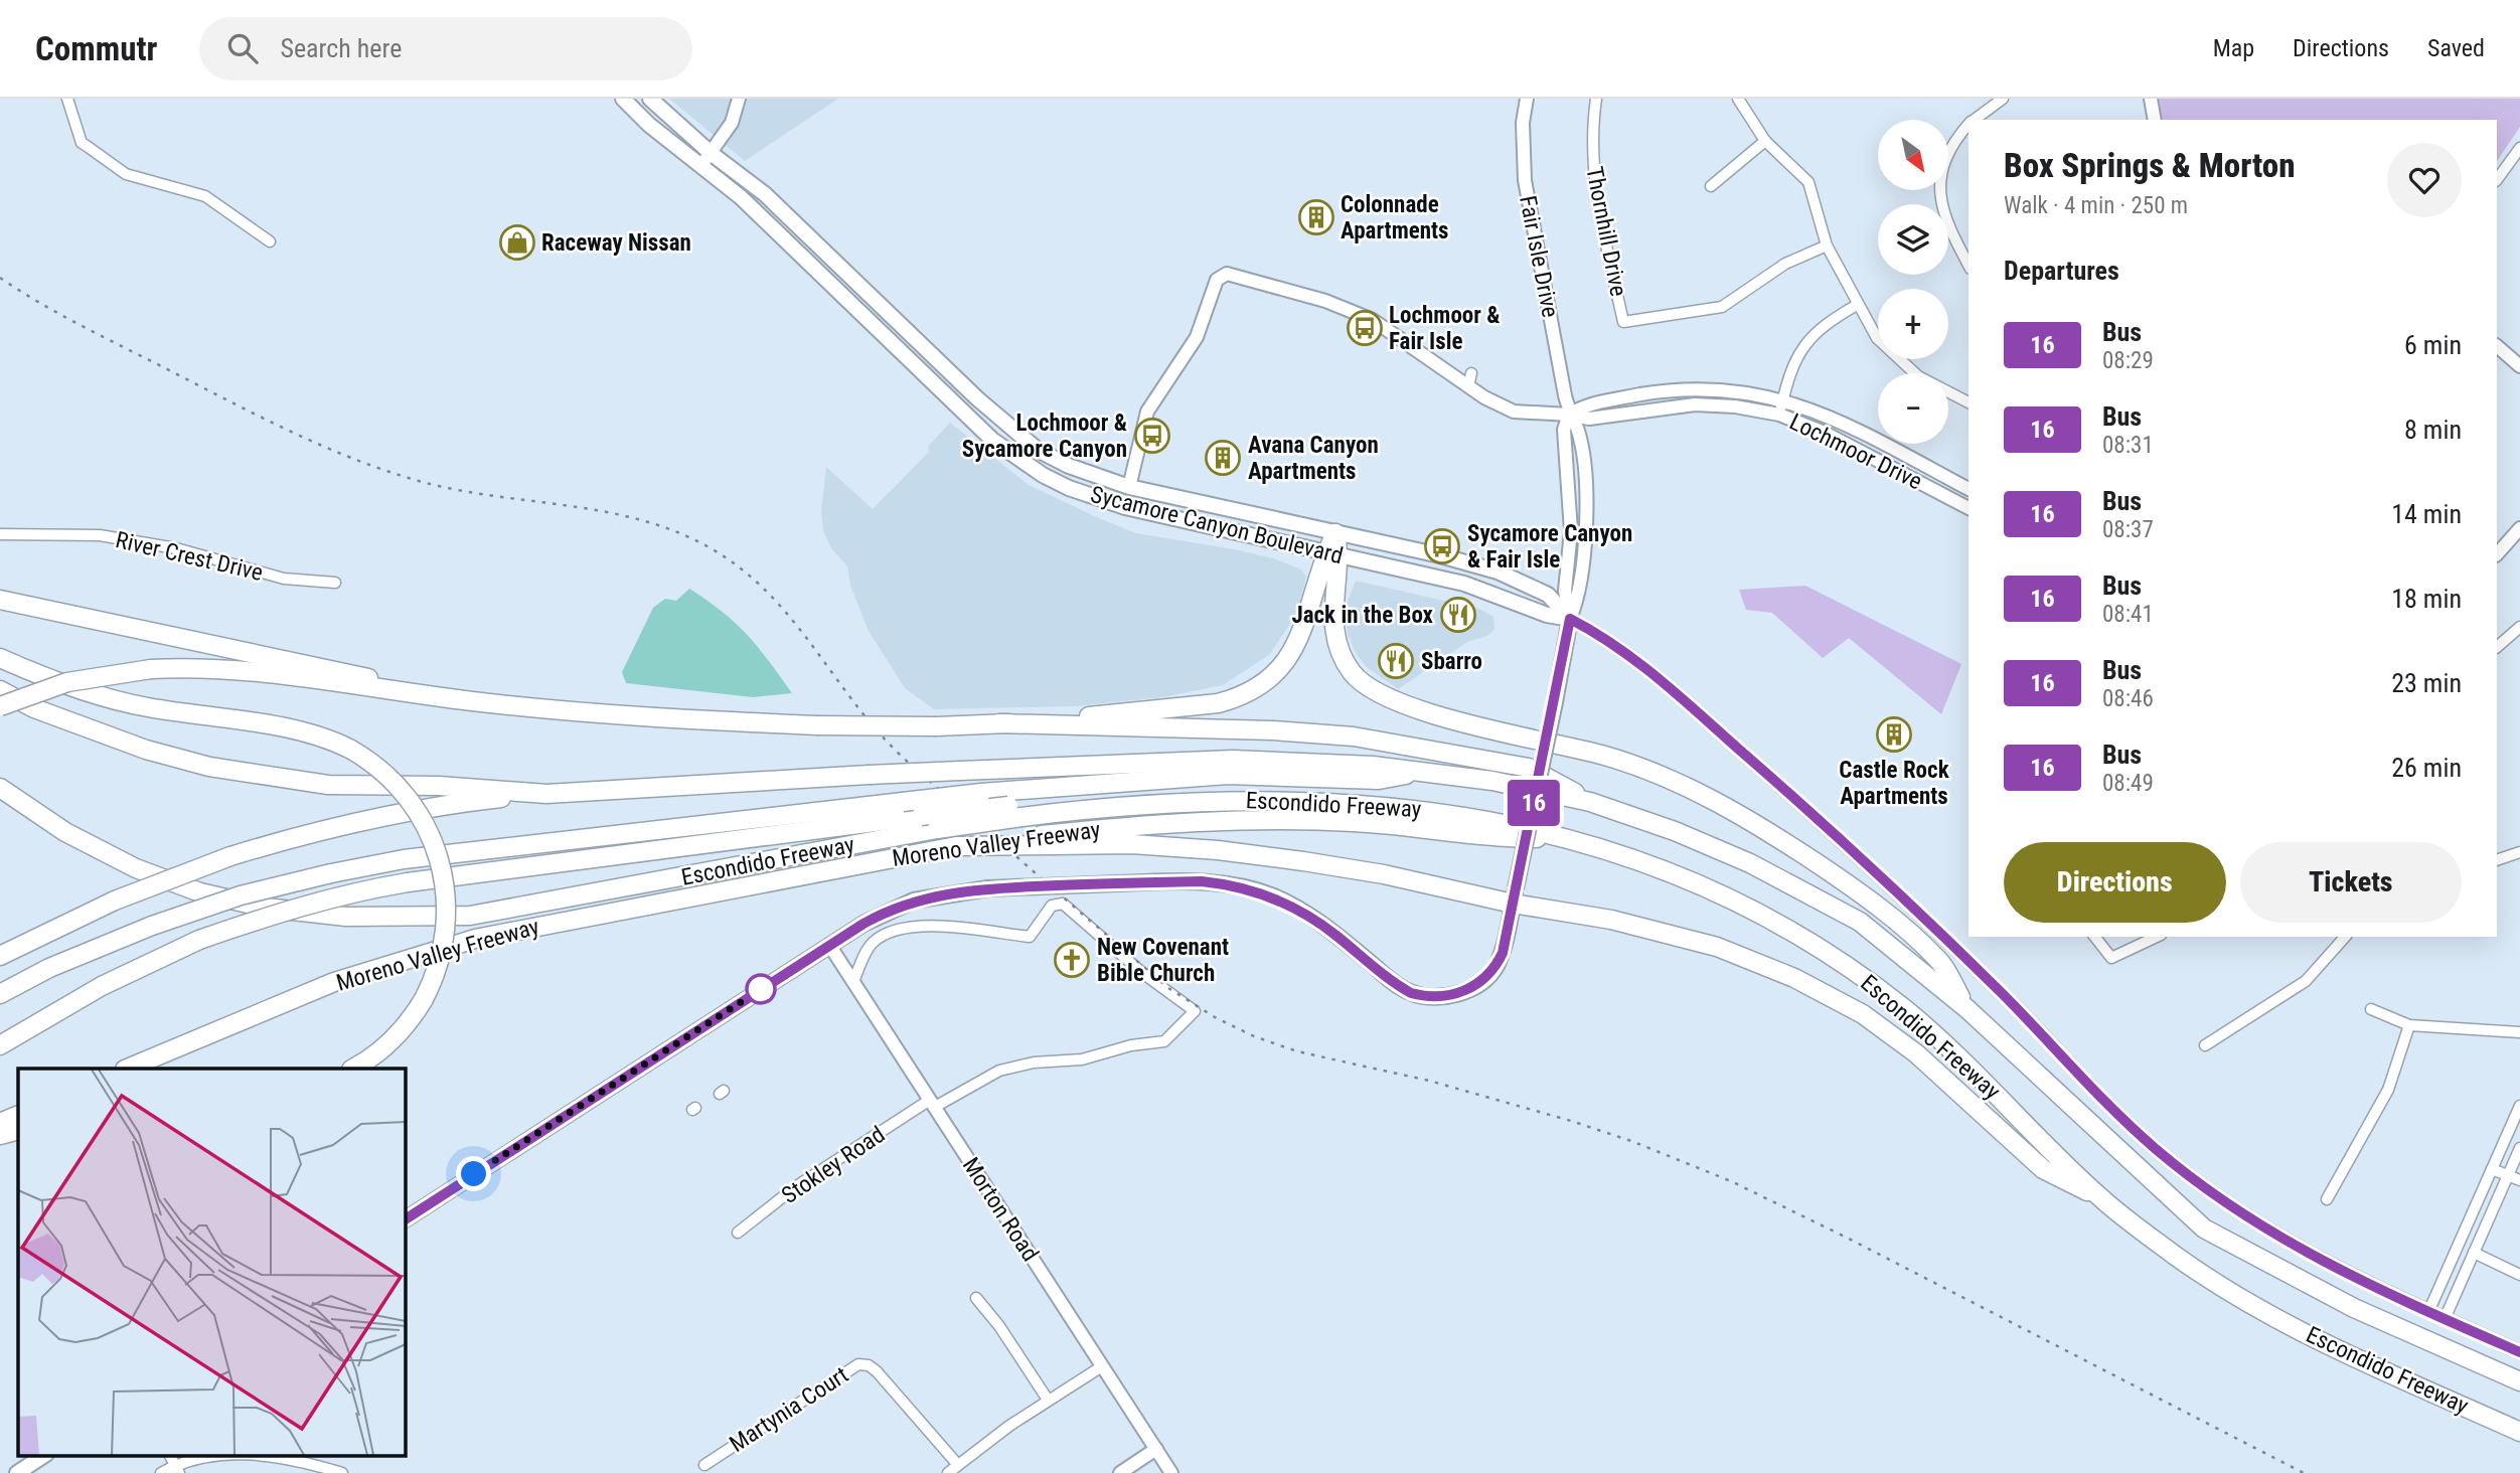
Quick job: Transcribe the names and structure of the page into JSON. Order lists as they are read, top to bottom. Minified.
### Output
{"streets":{"highway":["Escondido Freeway","Moreno Valley Freeway"],"main road":["Fair Isle Drive","Sycamore Canyon Boulevard"],"street":["Thornhill Drive","Lochmoor Drive","River Crest Drive","Stokley Road","Morton Road","Martynia Court"]},"crossings":[["Fair Isle Drive","Lochmoor Drive"],["Fair Isle Drive","Sycamore Canyon Boulevard"],["Fair Isle Drive","Morton Road"],["Lochmoor Drive","Sycamore Canyon Boulevard"],["Escondido Freeway","Moreno Valley Freeway"],["Stokley Road","Morton Road"]],"places":{"building":["Colonnade Apartments","Avana Canyon Apartments","Castle Rock Apartments"],"shop":["Raceway Nissan"],"bus stop":["Lochmoor & Fair Isle","Lochmoor & Sycamore Canyon","Sycamore Canyon & Fair Isle"],"restaurant":["Jack in the Box","Sbarro"],"church":["New Covenant Bible Church"]},"lines":["bus line 16"],"north":"bottom right","page":{"header":"Commutr","search":"Search here","nav":["Map","Directions","Saved"],"on_map":"16","map_buttons":["+","−"],"heading":[["Box Springs & Morton","Walk · 4 min · 250 m"],"Departures"],"list":[{"mark":"16","name":"Bus","note":"08:29","value":"6 min"},{"mark":"16","name":"Bus","note":"08:31","value":"8 min"},{"mark":"16","name":"Bus","note":"08:37","value":"14 min"},{"mark":"16","name":"Bus","note":"08:41","value":"18 min"},{"mark":"16","name":"Bus","note":"08:46","value":"23 min"},{"mark":"16","name":"Bus","note":"08:49","value":"26 min"}],"buttons":["Directions","Tickets"]}}
